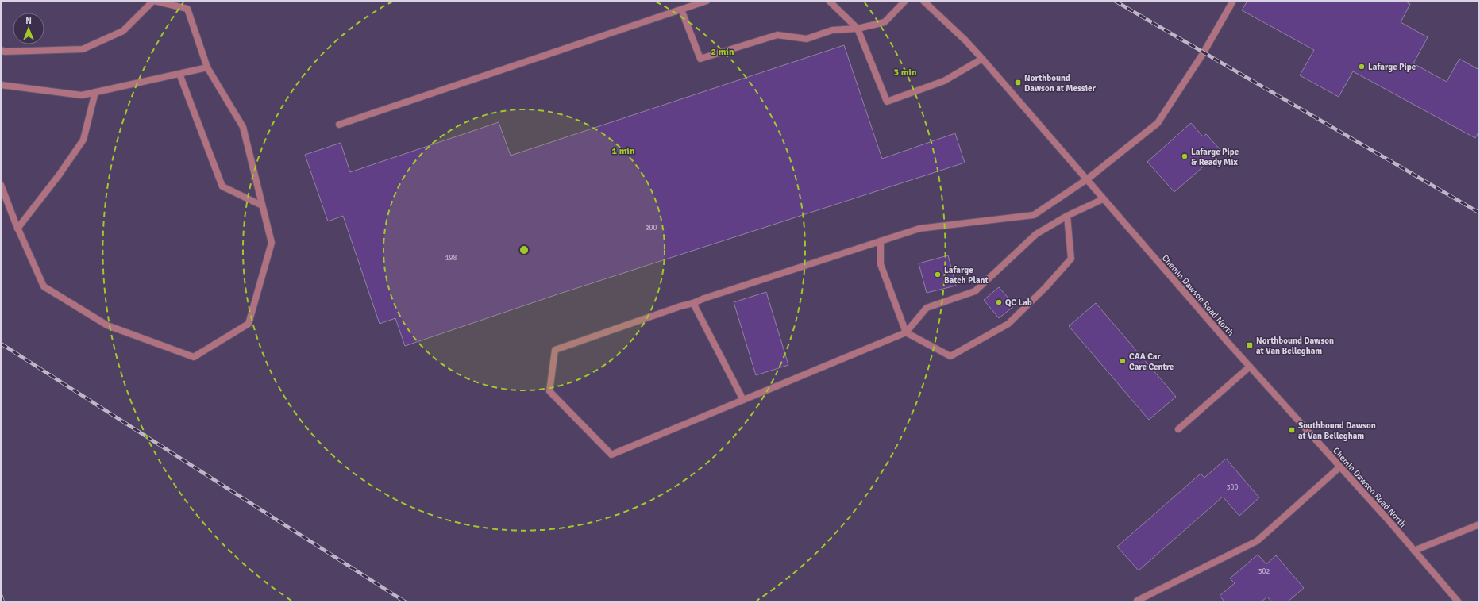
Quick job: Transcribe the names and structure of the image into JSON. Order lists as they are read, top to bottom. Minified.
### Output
{"streets":{"street":["Chemin Dawson Road North"]},"places":{"other":["Lafarge Pipe","Lafarge Pipe & Ready Mix","Lafarge Batch Plant","QC Lab","CAA Car Care Centre"],"transit":["Northbound Dawson at Messier","Northbound Dawson at Van Bellegham","Southbound Dawson at Van Bellegham"]},"house_numbers":["200","198","300","302"],"north":"top","rings":["2 min","3 min","1 min"]}
